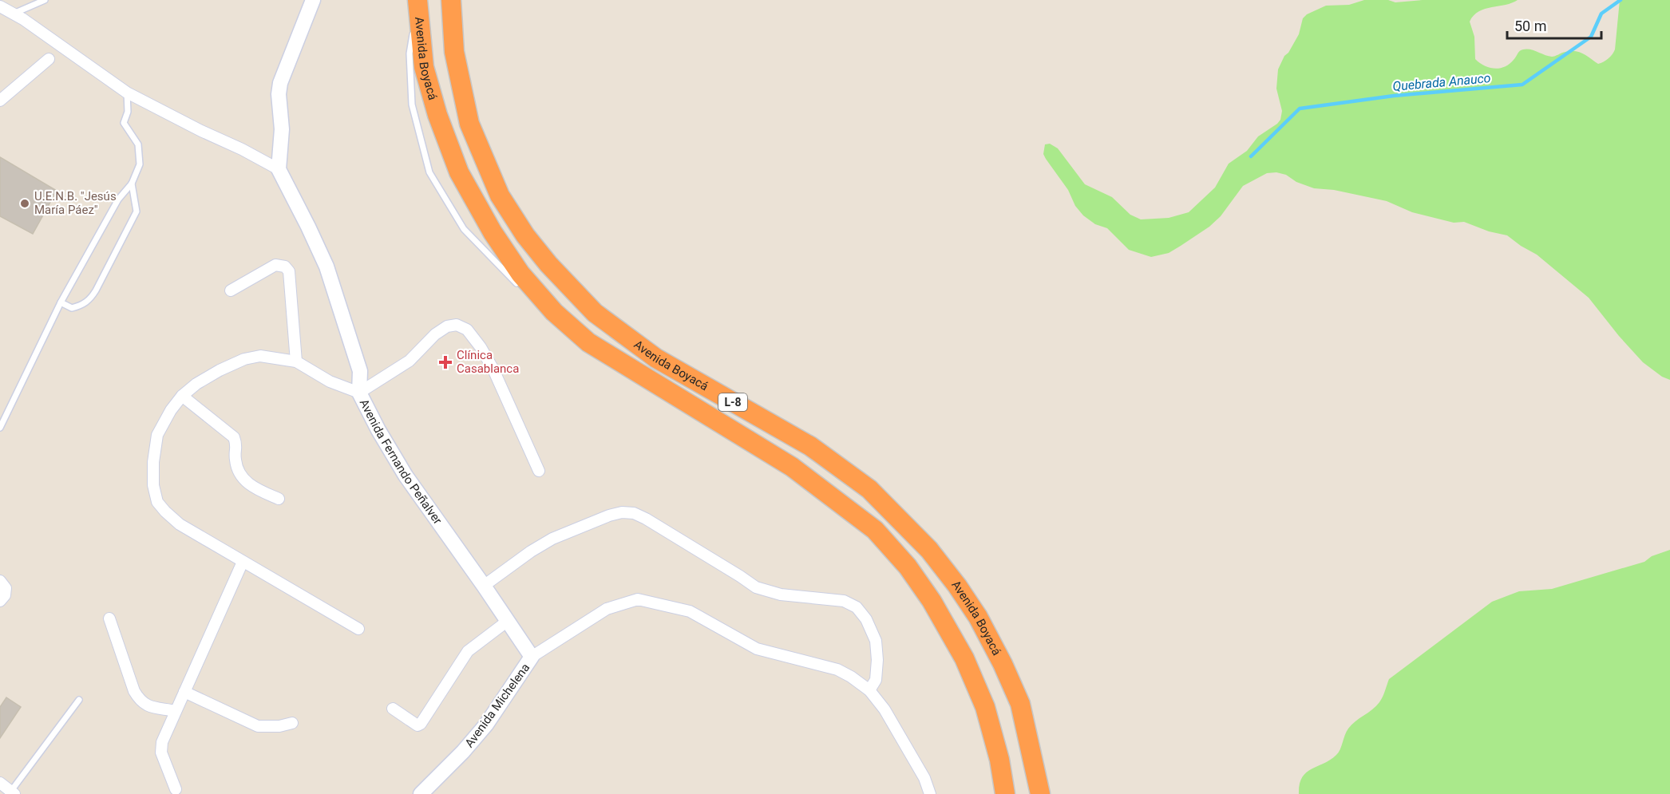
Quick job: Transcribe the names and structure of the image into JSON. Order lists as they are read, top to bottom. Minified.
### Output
{"streets":{"highway":["Avenida Boyacá","L-8"],"main road":["Avenida Fernando Peñalver","Avenida Michelena"]},"crossings":[["Avenida Fernando Peñalver","Avenida Michelena"]],"water":["Quebrada Anauco"],"places":{"other":["U.E.N.B. \"Jesús María Páez\""],"health":["Clínica Casablanca"]},"scale_bar":"50 m"}
